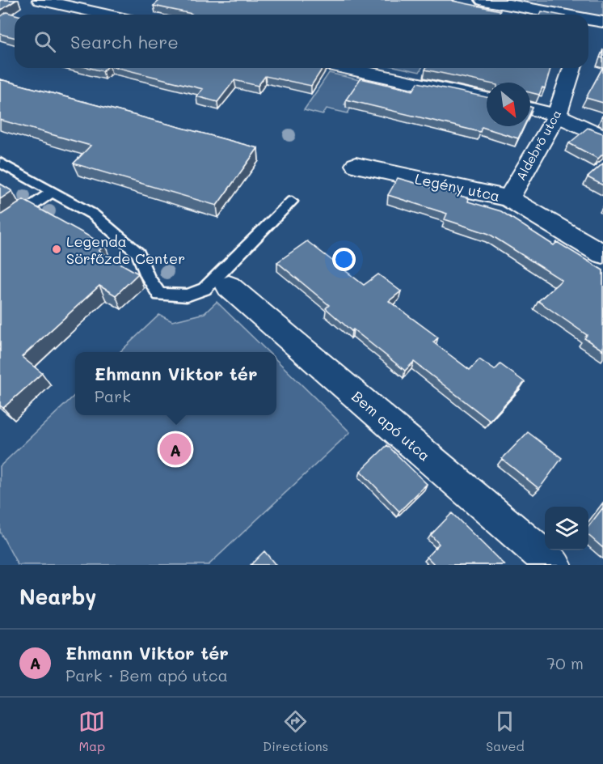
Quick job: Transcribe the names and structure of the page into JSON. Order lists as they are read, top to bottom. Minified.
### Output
{"streets":{"street":["Aldebrő utca","Legény utca","Bem apó utca"]},"crossings":[["Aldebrő utca","Legény utca"]],"places":["Legenda Sörfőzde Center"],"north":"bottom right","page":{"search":"Search here","popup":["Ehmann Viktor tér","Park"],"pins":"A","heading":"Nearby","list":[{"mark":"A","name":"Ehmann Viktor tér","note":"Park · Bem apó utca","value":"70 m"}],"nav":["Map","Directions","Saved"]}}
